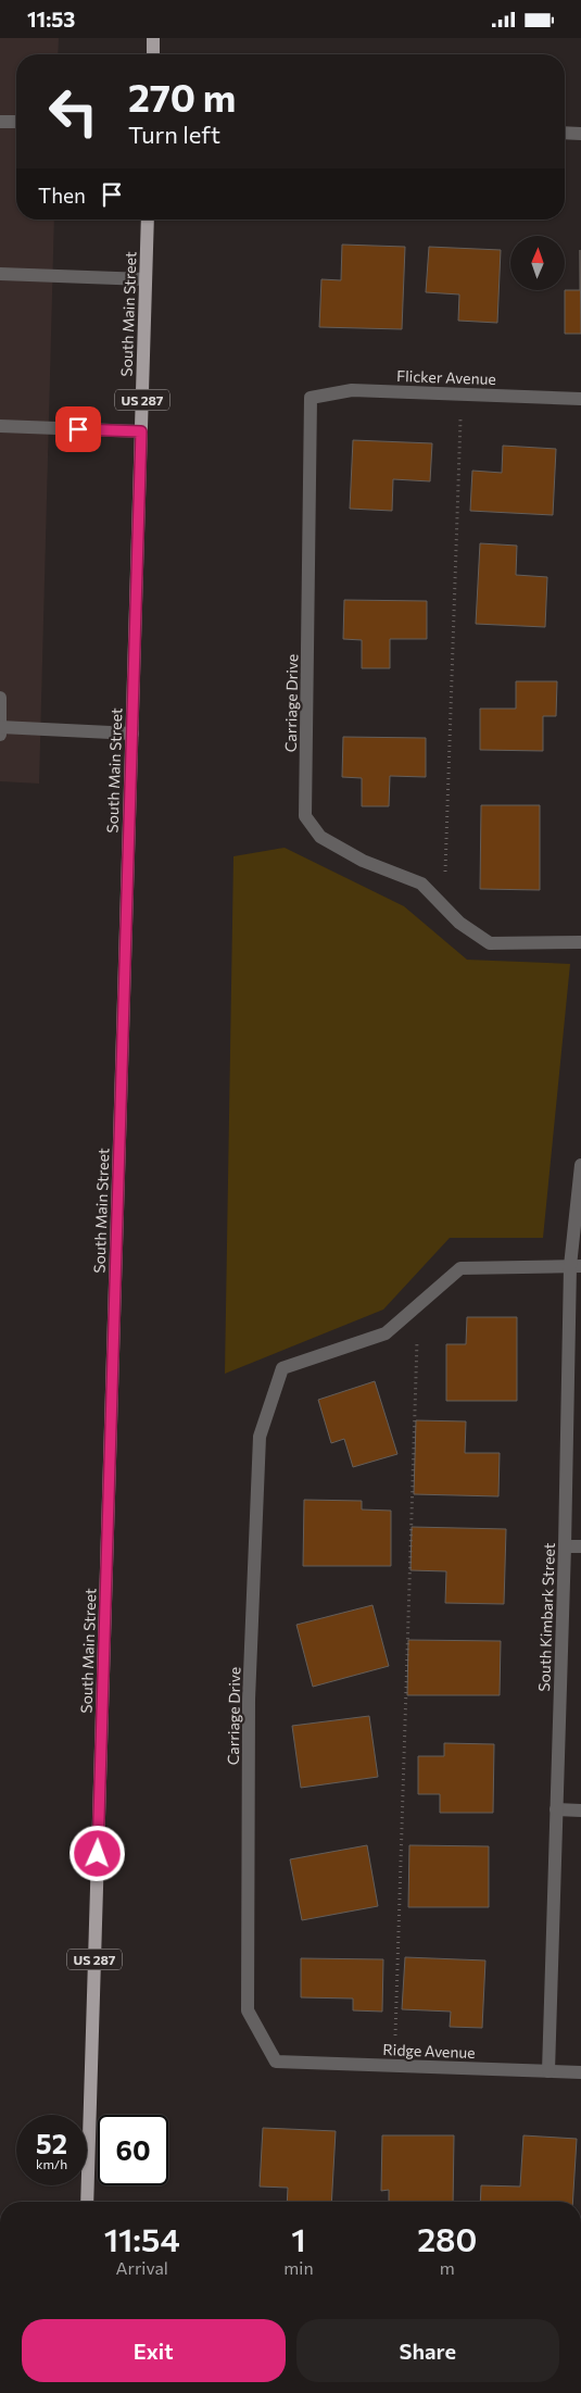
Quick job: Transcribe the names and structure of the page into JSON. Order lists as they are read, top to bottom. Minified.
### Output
{"streets":{"main road":["South Main Street","US 287"],"street":["Flicker Avenue","Carriage Drive","South Kimbark Street","Ridge Avenue"]},"crossings":[["Flicker Avenue","Carriage Drive"],["Carriage Drive","South Kimbark Street"],["Carriage Drive","Ridge Avenue"],["South Kimbark Street","Ridge Avenue"]],"north":"top","page":{"status":"11:53","turn":["270 m","Turn left"],"then":"Then","speed":"52 km/h","limit":"60","eta":["11:54","Arrival","1","min","280","m"],"buttons":["Exit","Share"]}}
